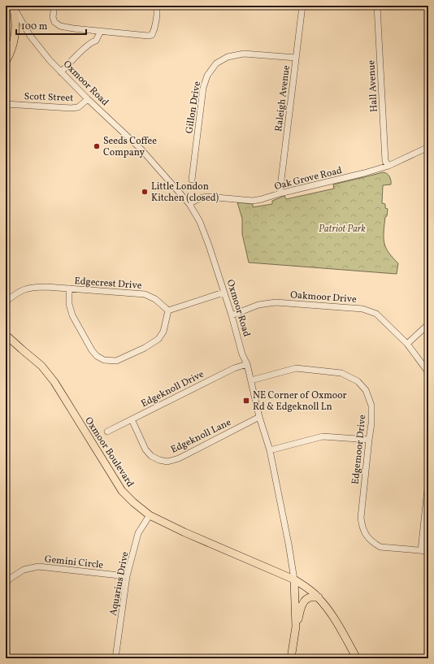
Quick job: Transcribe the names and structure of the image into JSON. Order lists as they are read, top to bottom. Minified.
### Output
{"streets":{"main road":["Oxmoor Boulevard"],"street":["Oxmoor Road","Hall Avenue","Scott Street","Raleigh Avenue","Gillon Drive","Oak Grove Road","Edgecrest Drive","Oakmoor Drive","Edgeknoll Drive","Edgeknoll Lane","Edgemoor Drive","Gemini Circle","Aquarius Drive"]},"crossings":[["Oxmoor Road","Scott Street"],["Oxmoor Road","Oak Grove Road"],["Oxmoor Road","Oakmoor Drive"],["Oxmoor Road","Edgeknoll Drive"],["Oxmoor Road","Edgeknoll Lane"],["Oxmoor Road","Edgemoor Drive"],["Oxmoor Road","Oxmoor Boulevard"],["Hall Avenue","Oak Grove Road"],["Raleigh Avenue","Gillon Drive"],["Raleigh Avenue","Oak Grove Road"],["Edgeknoll Drive","Edgeknoll Lane"],["Oxmoor Boulevard","Aquarius Drive"],["Gemini Circle","Aquarius Drive"]],"parks":["Patriot Park"],"places":{"other":["Seeds Coffee Company","Little London Kitchen (closed)"],"transit":["NE Corner of Oxmoor Rd & Edgeknoll Ln"]},"scale_bar":"100 m"}
